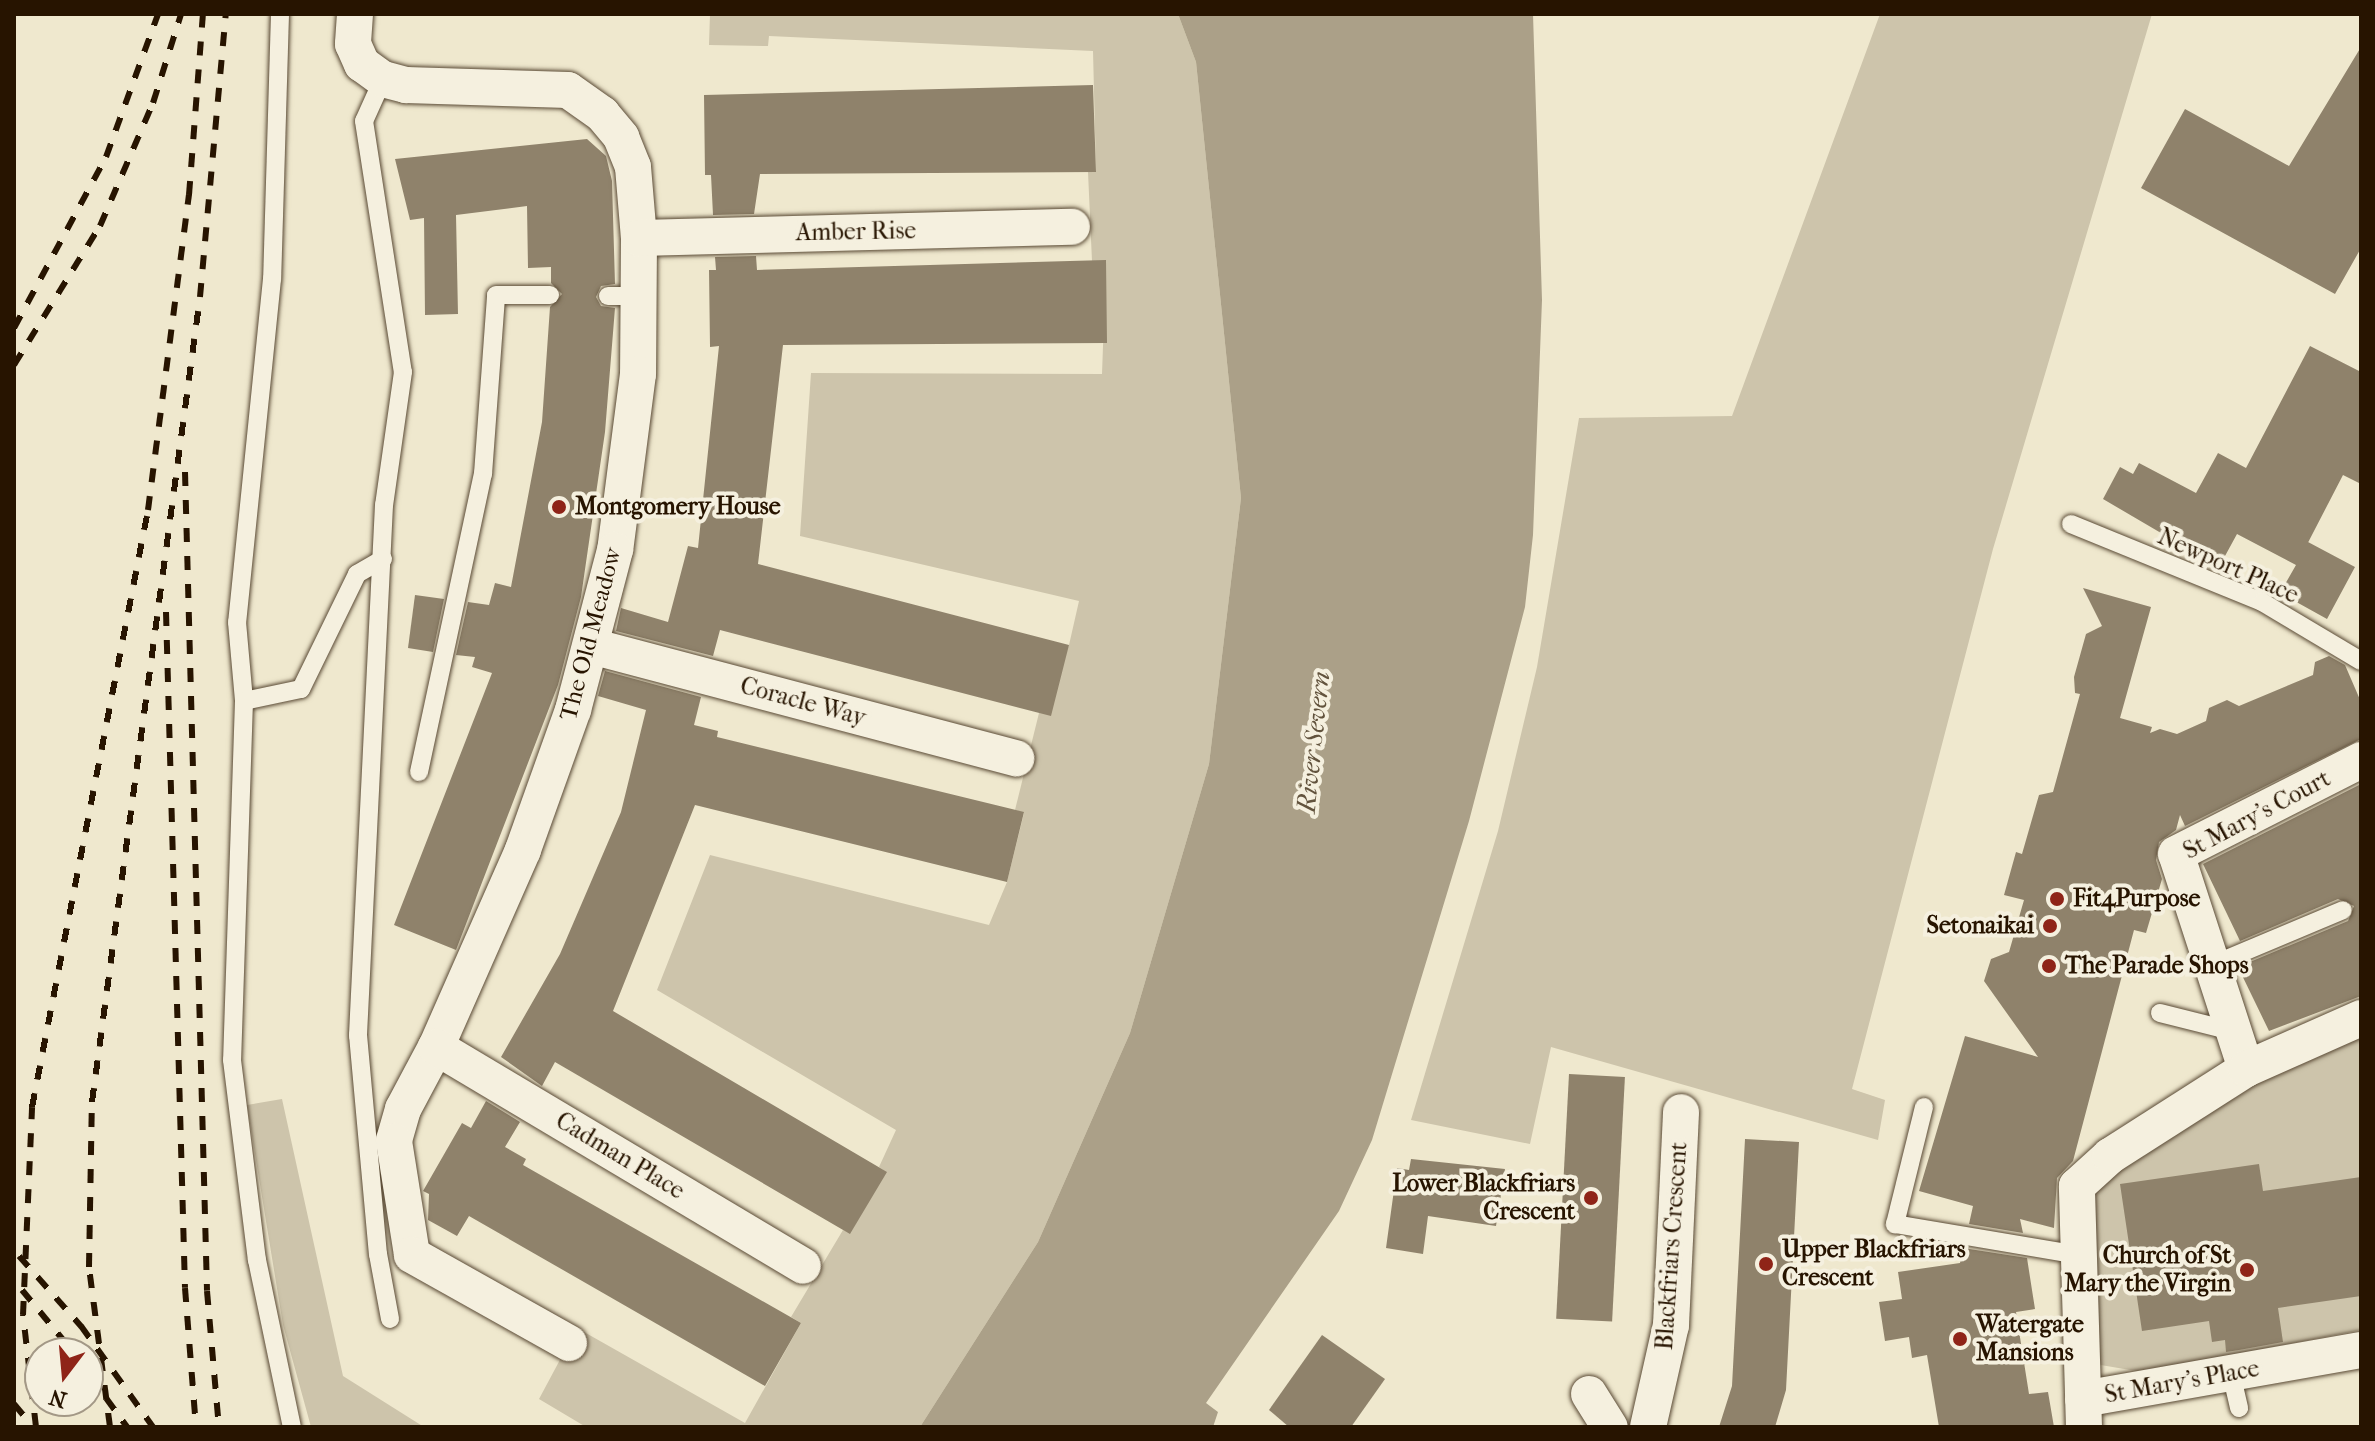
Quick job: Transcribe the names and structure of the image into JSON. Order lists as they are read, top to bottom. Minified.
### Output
{"streets":{"street":["Amber Rise","The Old Meadow","Coracle Way","St Mary's Court","Cadman Place","Blackfriars Crescent","St Mary's Place"],"lane":["Newport Place"]},"crossings":[["Amber Rise","The Old Meadow"],["The Old Meadow","Coracle Way"],["The Old Meadow","Cadman Place"]],"water":["River Severn"],"places":["Montgomery House","Fit4Purpose","Setonaikai","The Parade Shops","Lower Blackfriars Crescent","Upper Blackfriars Crescent","Church of St Mary the Virgin","Watergate Mansions"],"north":"bottom"}
